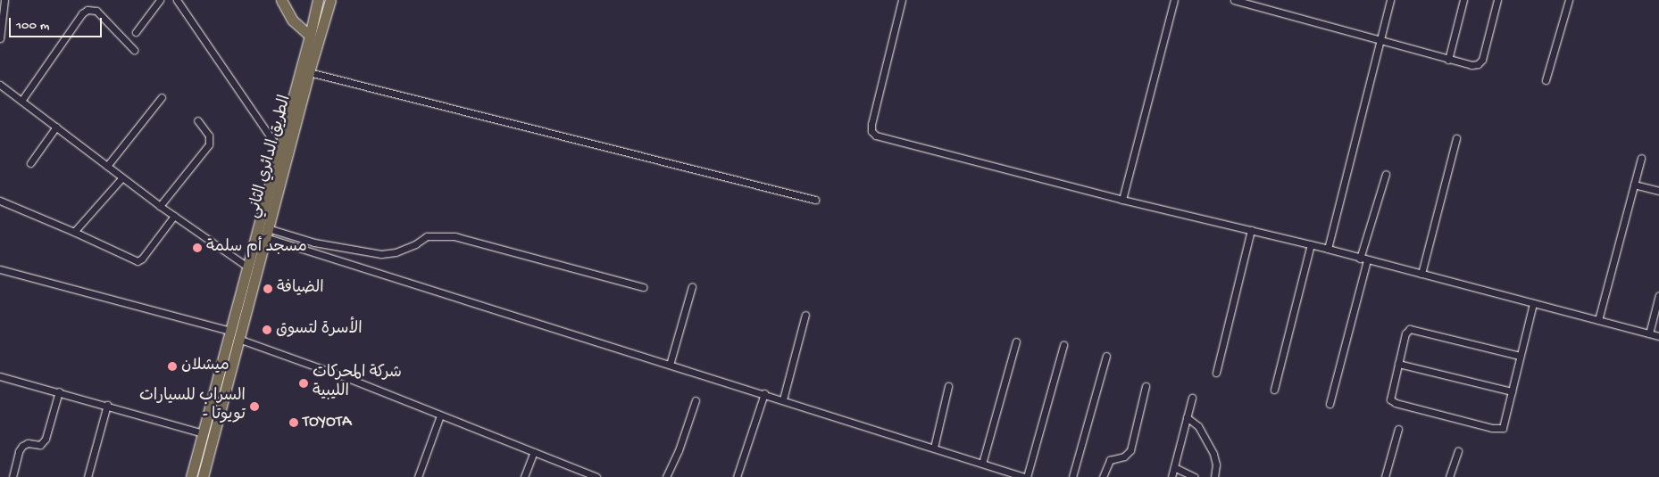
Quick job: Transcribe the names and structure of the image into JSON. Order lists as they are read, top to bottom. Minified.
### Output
{"streets":{"main road":["الطريق الدائري الثاني"]},"places":["مسجد أم سلمة","الضيافة","الأسرة لتسوق","ميشلان","شركة المحركات الليبية","السراب للسيارات - تويوتا","TOYOTA"],"scale_bar":"100 m"}
